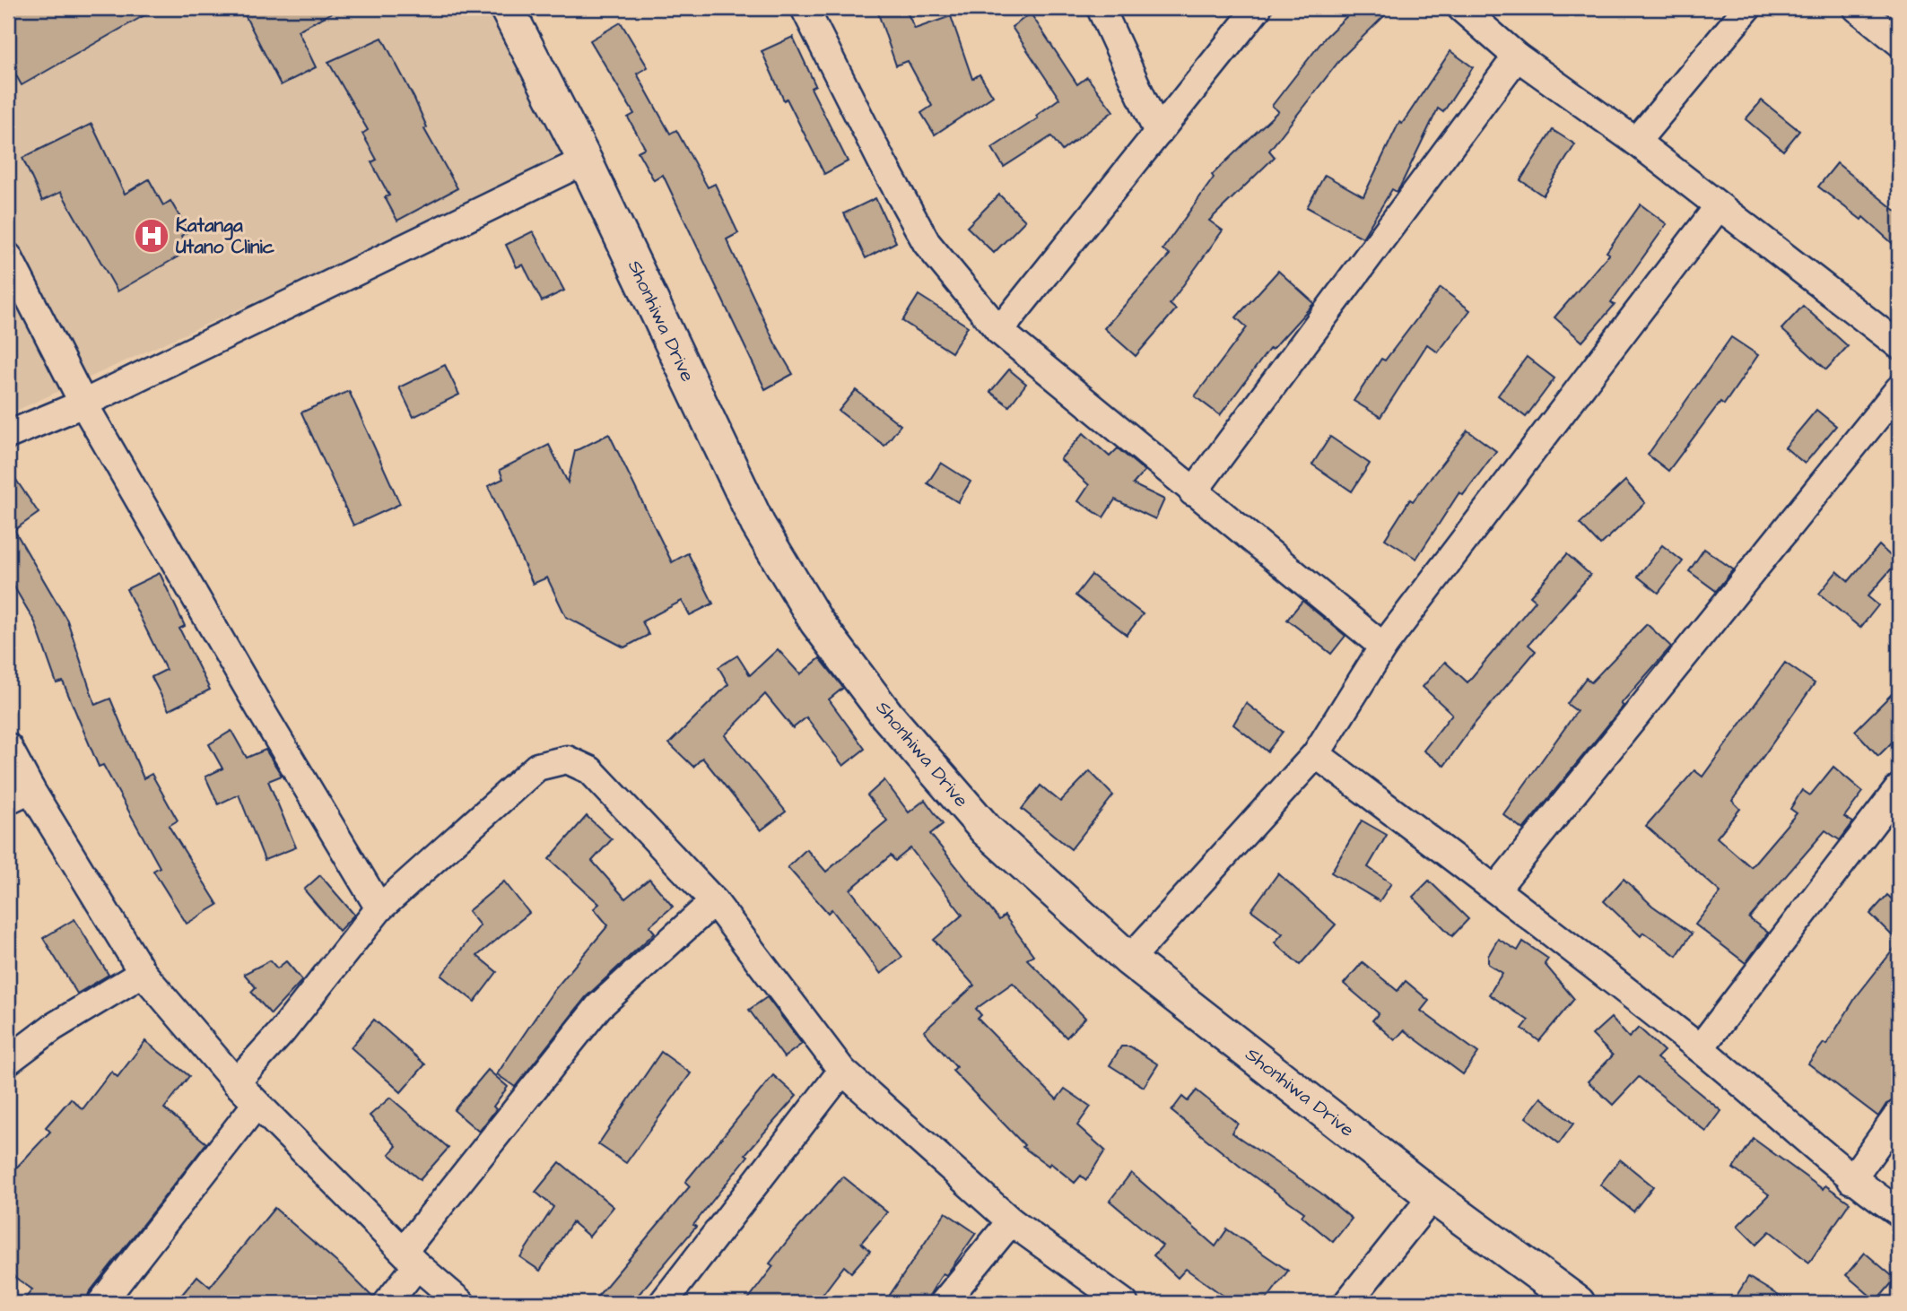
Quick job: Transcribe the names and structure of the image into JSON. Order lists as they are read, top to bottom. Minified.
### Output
{"streets":{"street":["Shonhiwa Drive"]},"places":{"hospital":["Katanga Utano Clinic"]}}
